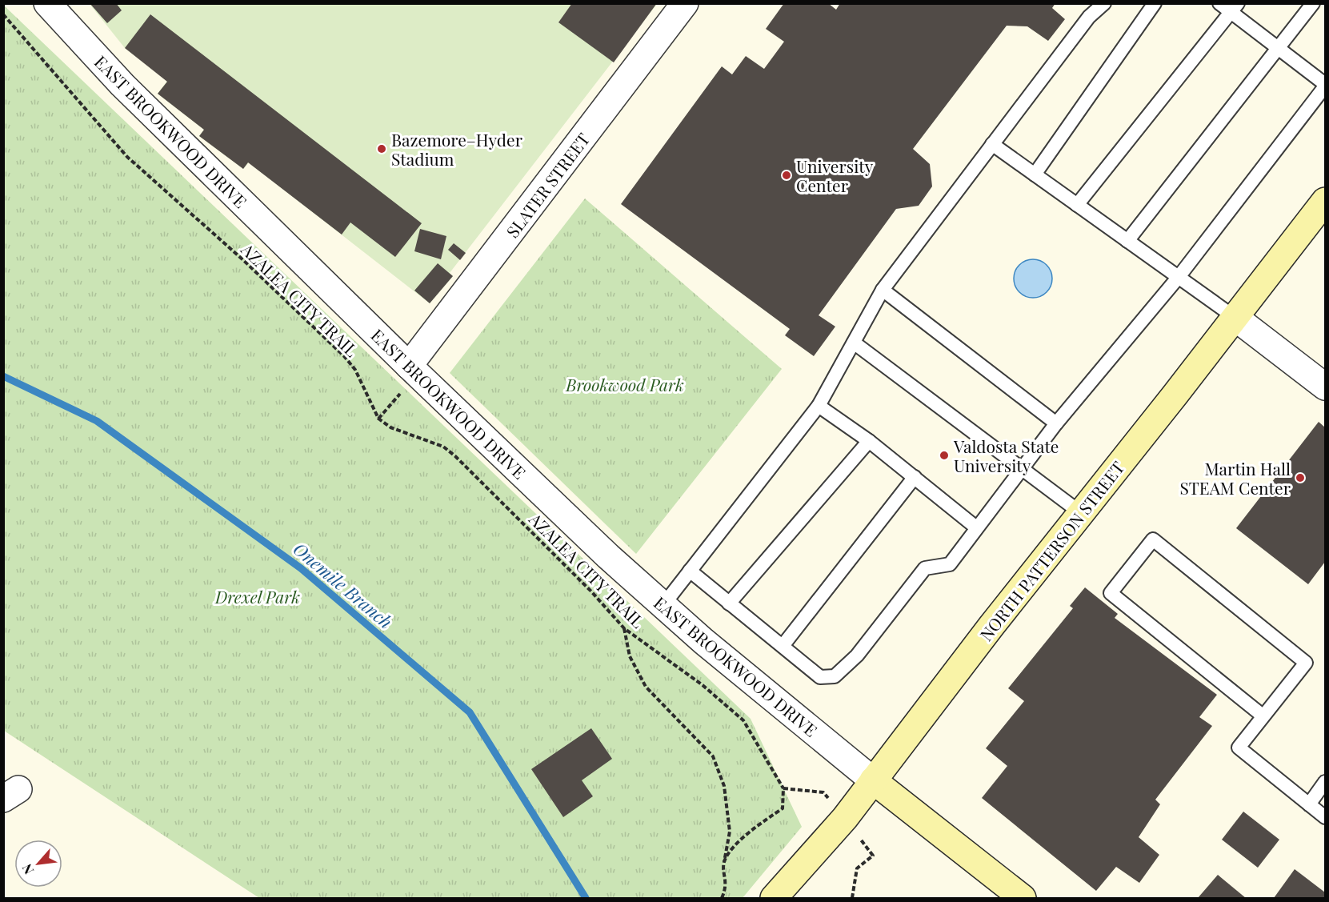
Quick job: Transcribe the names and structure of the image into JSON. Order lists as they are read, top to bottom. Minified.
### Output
{"streets":{"main road":["NORTH PATTERSON STREET"],"street":["EAST BROOKWOOD DRIVE","SLATER STREET"],"path":["AZALEA CITY TRAIL"]},"crossings":[["EAST BROOKWOOD DRIVE","SLATER STREET"],["EAST BROOKWOOD DRIVE","NORTH PATTERSON STREET"]],"water":["Onemile Branch"],"parks":["Brookwood Park","Drexel Park"],"places":["Bazemore–Hyder Stadium","University Center","Valdosta State University","Martin Hall STEAM Center"],"north":"bottom left"}
